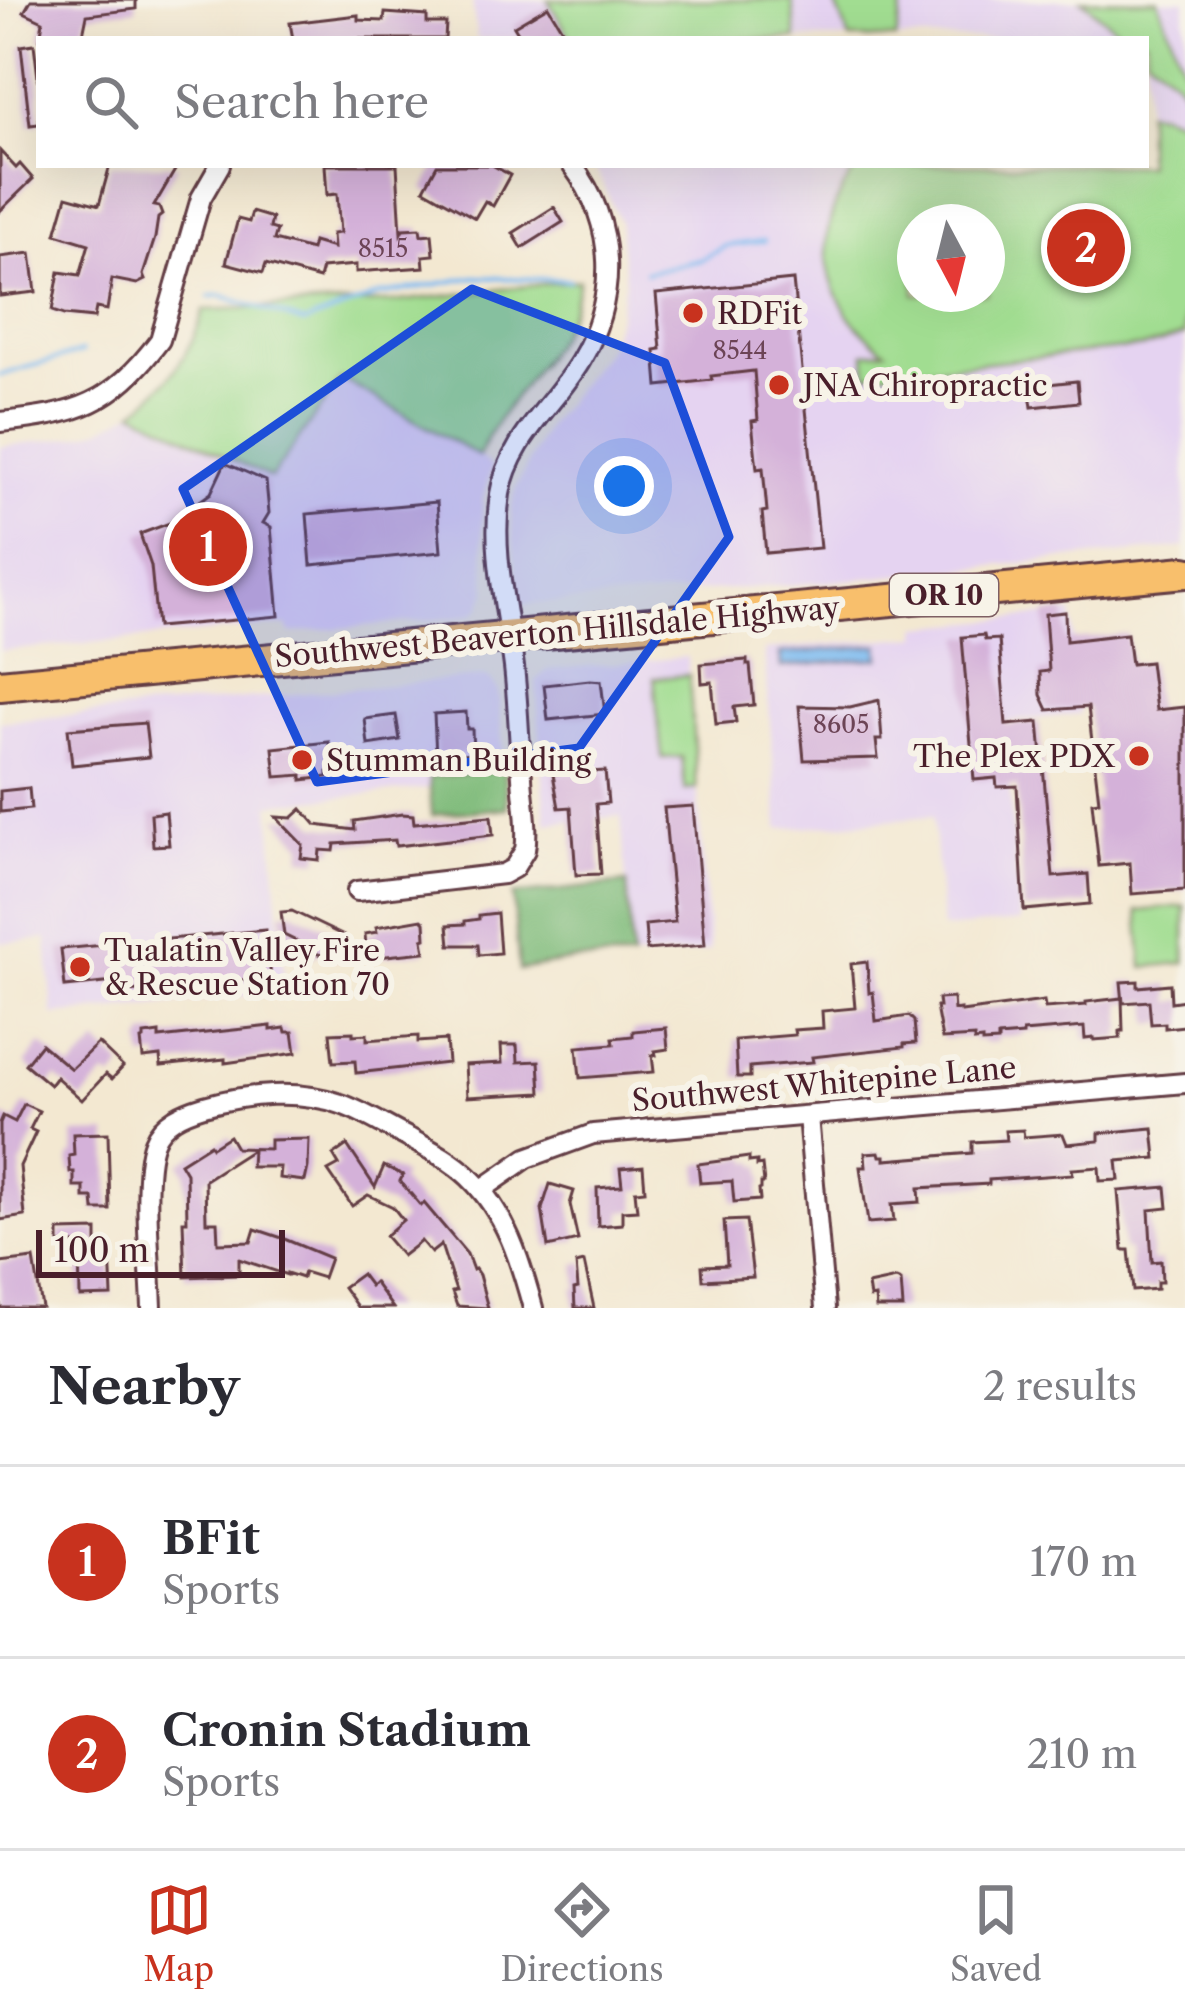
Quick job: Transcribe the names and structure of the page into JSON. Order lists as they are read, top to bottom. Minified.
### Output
{"streets":{"main road":["OR 10","Southwest Beaverton Hillsdale Highway"],"street":["Southwest Whitepine Lane"]},"places":["RDFit","JNA Chiropractic","The Plex PDX","Stumman Building","Tualatin Valley Fire & Rescue Station 70"],"house_numbers":["8515","8544","8605"],"scale_bar":"100 m","north":"bottom","page":{"search":"Search here","pins":["2","1"],"scale":"100 m","heading":["Nearby","2 results"],"list":[{"mark":"1","name":"BFit","note":"Sports","value":"170 m"},{"mark":"2","name":"Cronin Stadium","note":"Sports","value":"210 m"}],"nav":["Map","Directions","Saved"]}}
